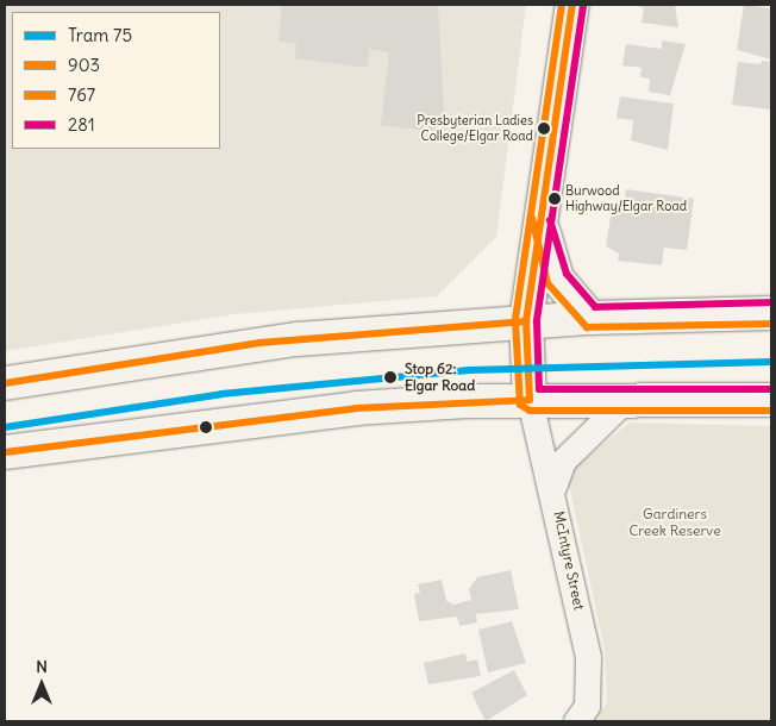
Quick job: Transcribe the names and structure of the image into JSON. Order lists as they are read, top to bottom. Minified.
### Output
{"streets":{"street":["McIntyre Street"]},"parks":["Gardiners Creek Reserve"],"places":["Presbyterian Ladies College/Elgar Road","Burwood Highway/Elgar Road","Stop 62: Elgar Road"],"lines":["transit line 903","transit line 767","transit line 281","tram line 75"],"legend":["Tram 75","903","767","281"],"north":"top"}
